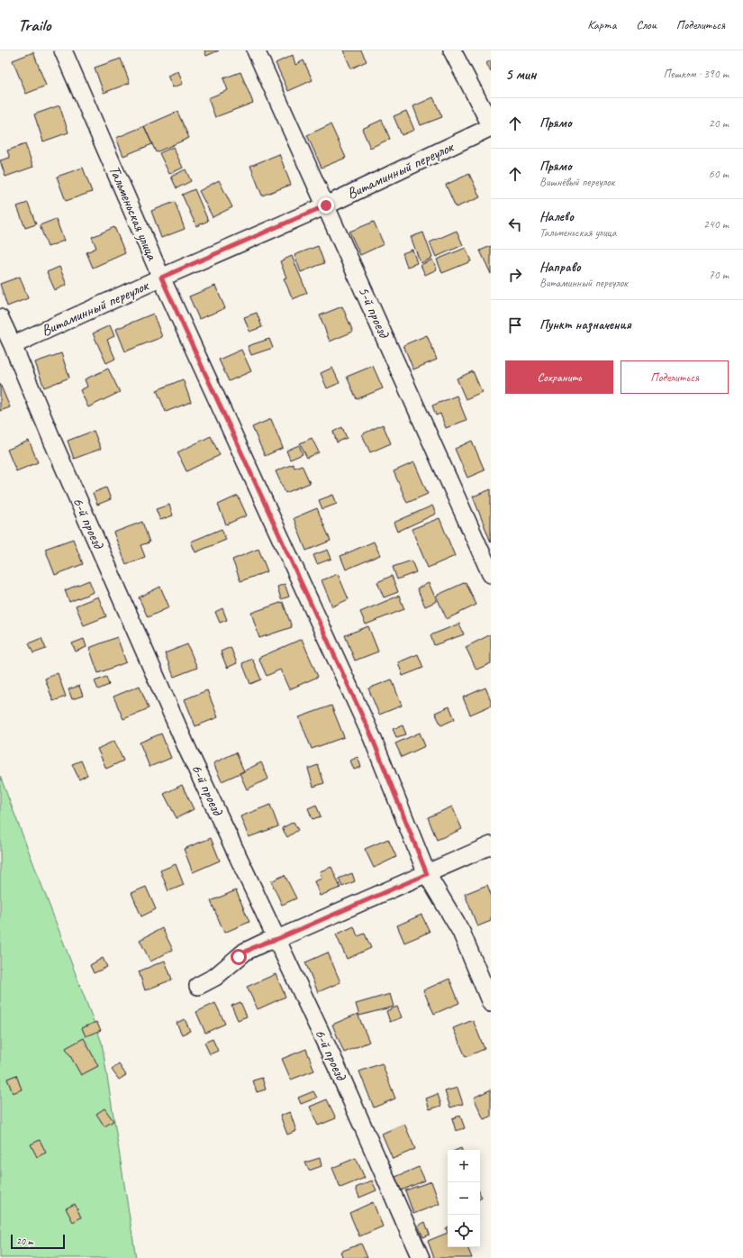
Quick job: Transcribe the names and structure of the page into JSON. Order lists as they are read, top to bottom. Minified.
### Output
{"streets":{"street":["Витаминный переулок","Тальменьская улица","5-й проезд","6-й проезд"]},"crossings":[["Витаминный переулок","Тальменьская улица"],["Витаминный переулок","5-й проезд"],["Витаминный переулок","6-й проезд"]],"scale_bar":"20 m","page":{"header":"Trailo","nav":["Карта","Слои","Поделиться"],"heading":["5 мин","Пешком · 390 m"],"list":[["Прямо","20 m"],["Прямо","Вишнёвый переулок","60 m"],["Налево","Тальменьская улица","240 m"],["Направо","Витаминный переулок","70 m"],"Пункт назначения"],"buttons":["Сохранить","Поделиться"],"map_buttons":["+","−"],"scale":"20 m"}}
